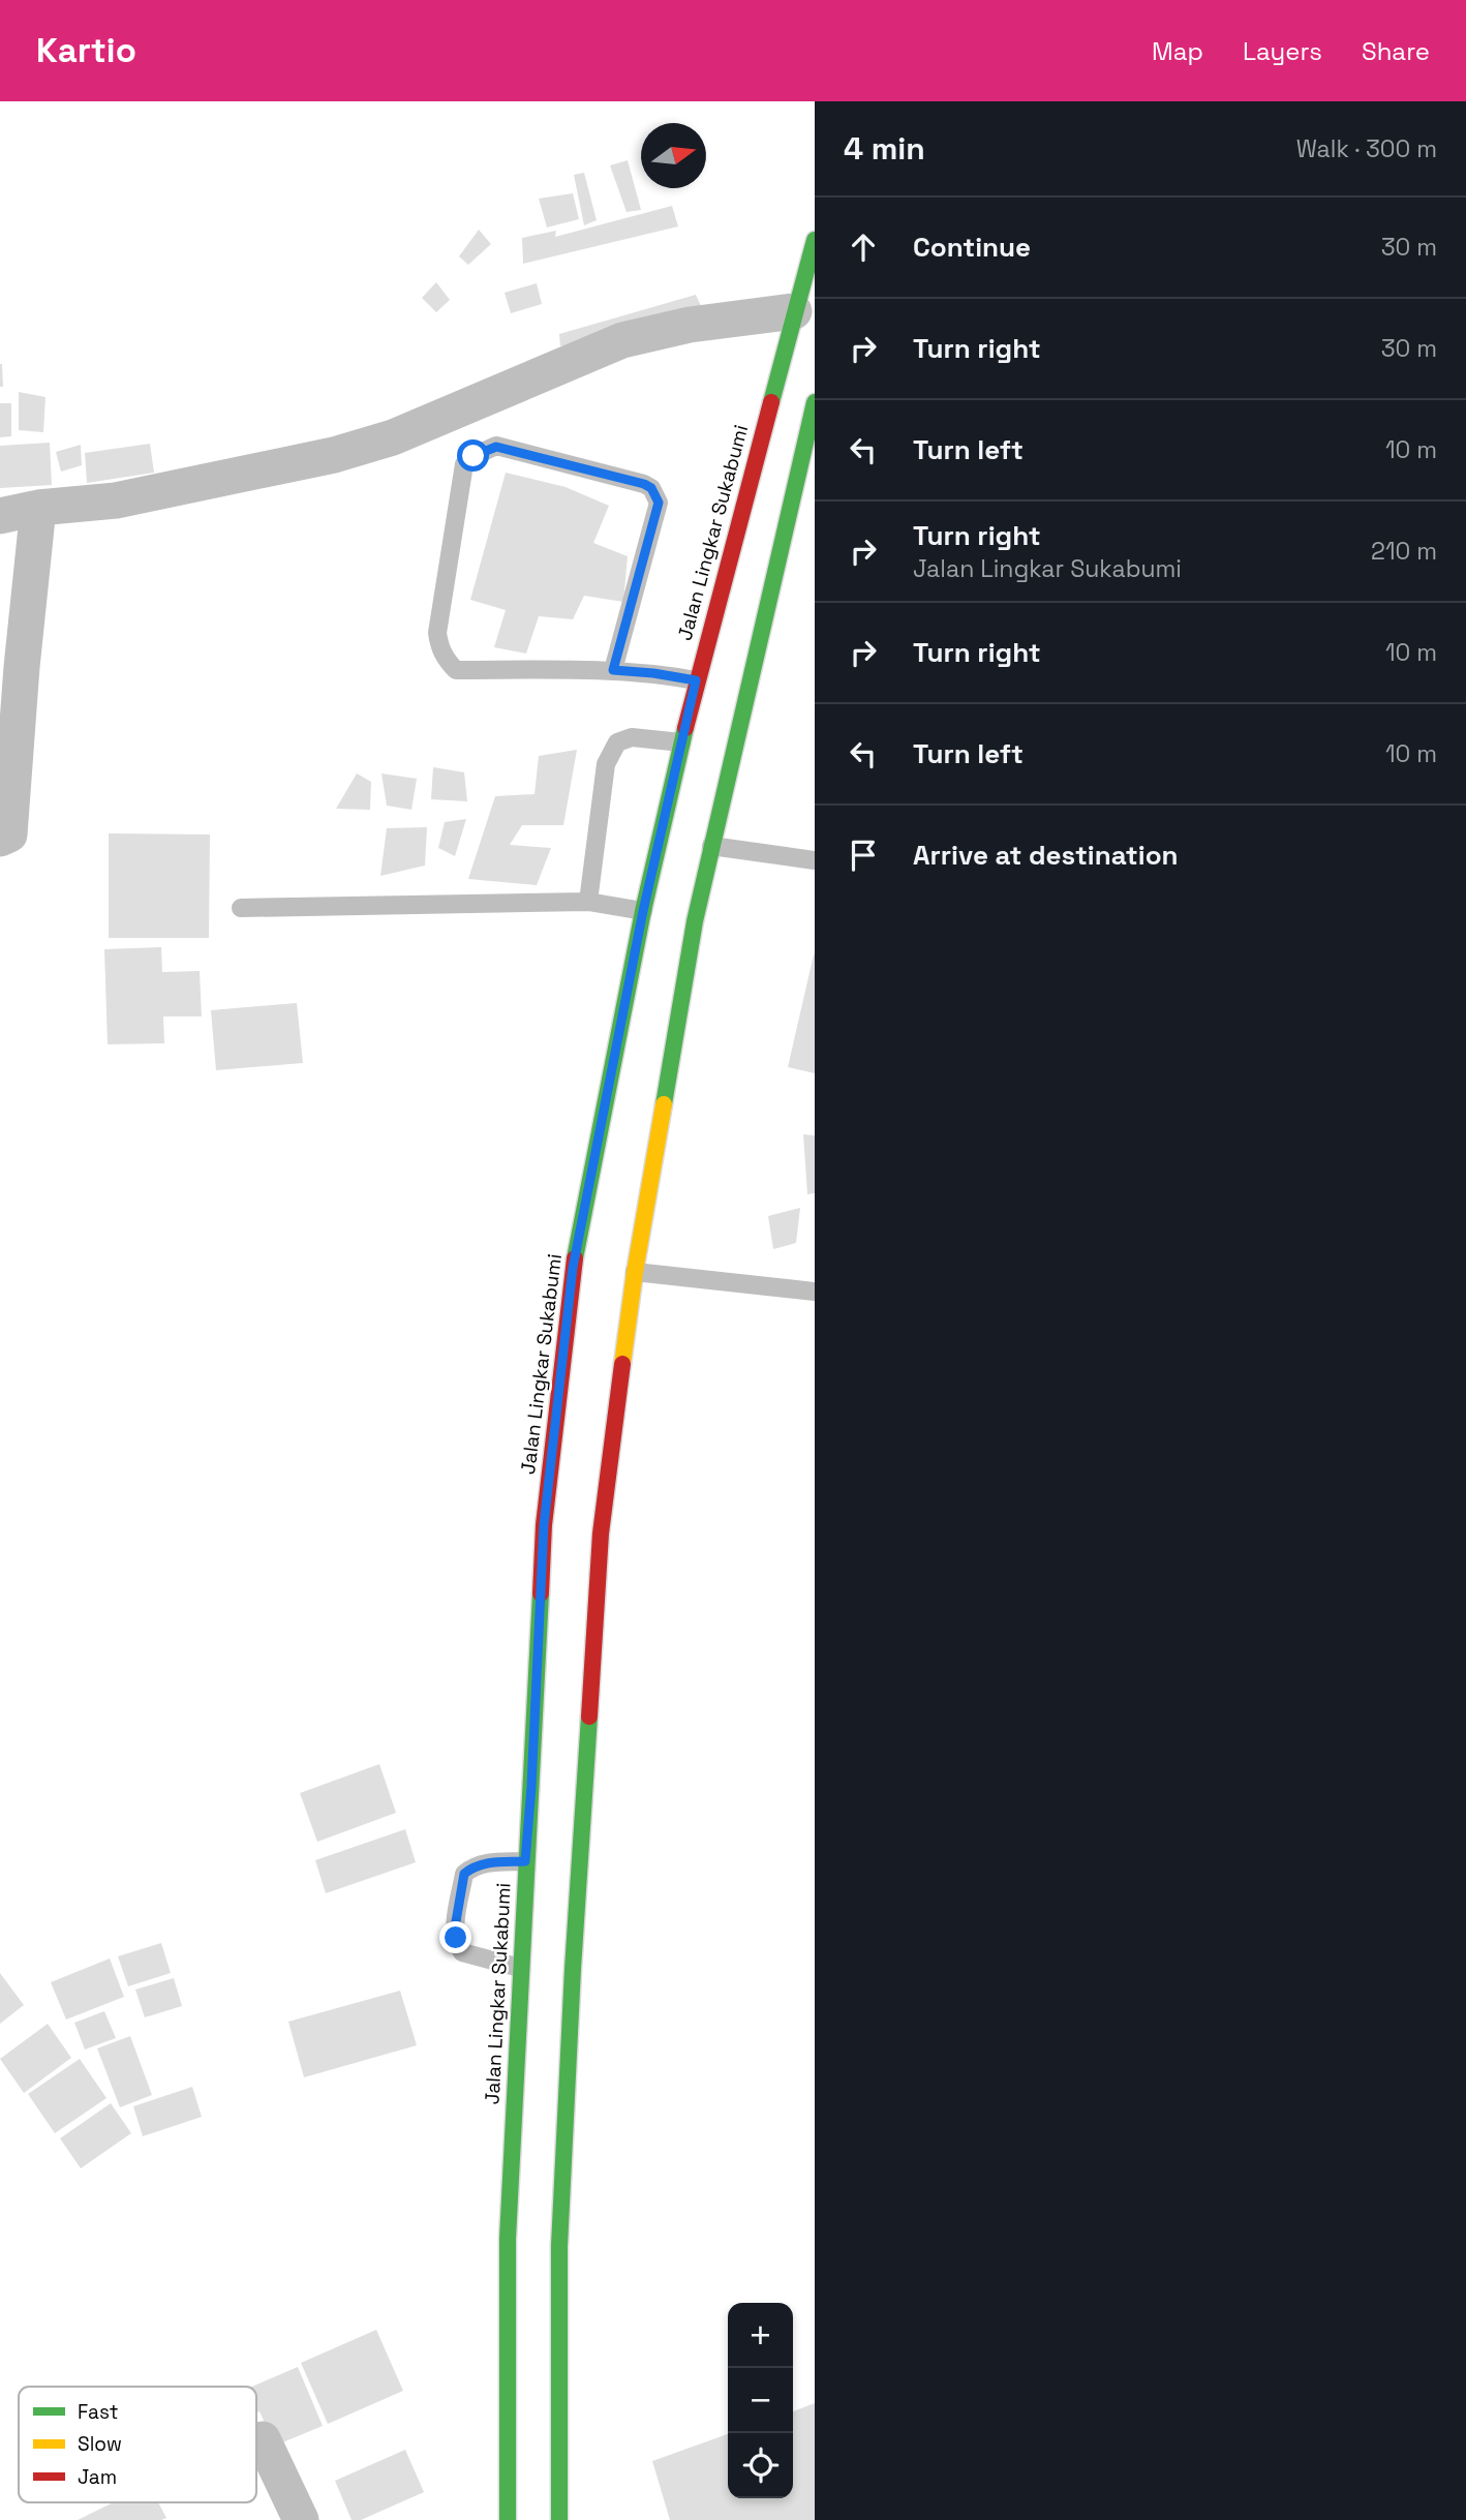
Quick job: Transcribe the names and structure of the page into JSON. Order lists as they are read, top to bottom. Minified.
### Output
{"streets":{"main road":["Jalan Lingkar Sukabumi"]},"legend":["Fast","Slow","Jam"],"north":"right","page":{"header":"Kartio","nav":["Map","Layers","Share"],"heading":["4 min","Walk · 300 m"],"list":[["Continue","30 m"],["Turn right","30 m"],["Turn left","10 m"],["Turn right","Jalan Lingkar Sukabumi","210 m"],["Turn right","10 m"],["Turn left","10 m"],"Arrive at destination"],"map_buttons":["+","−"]}}
